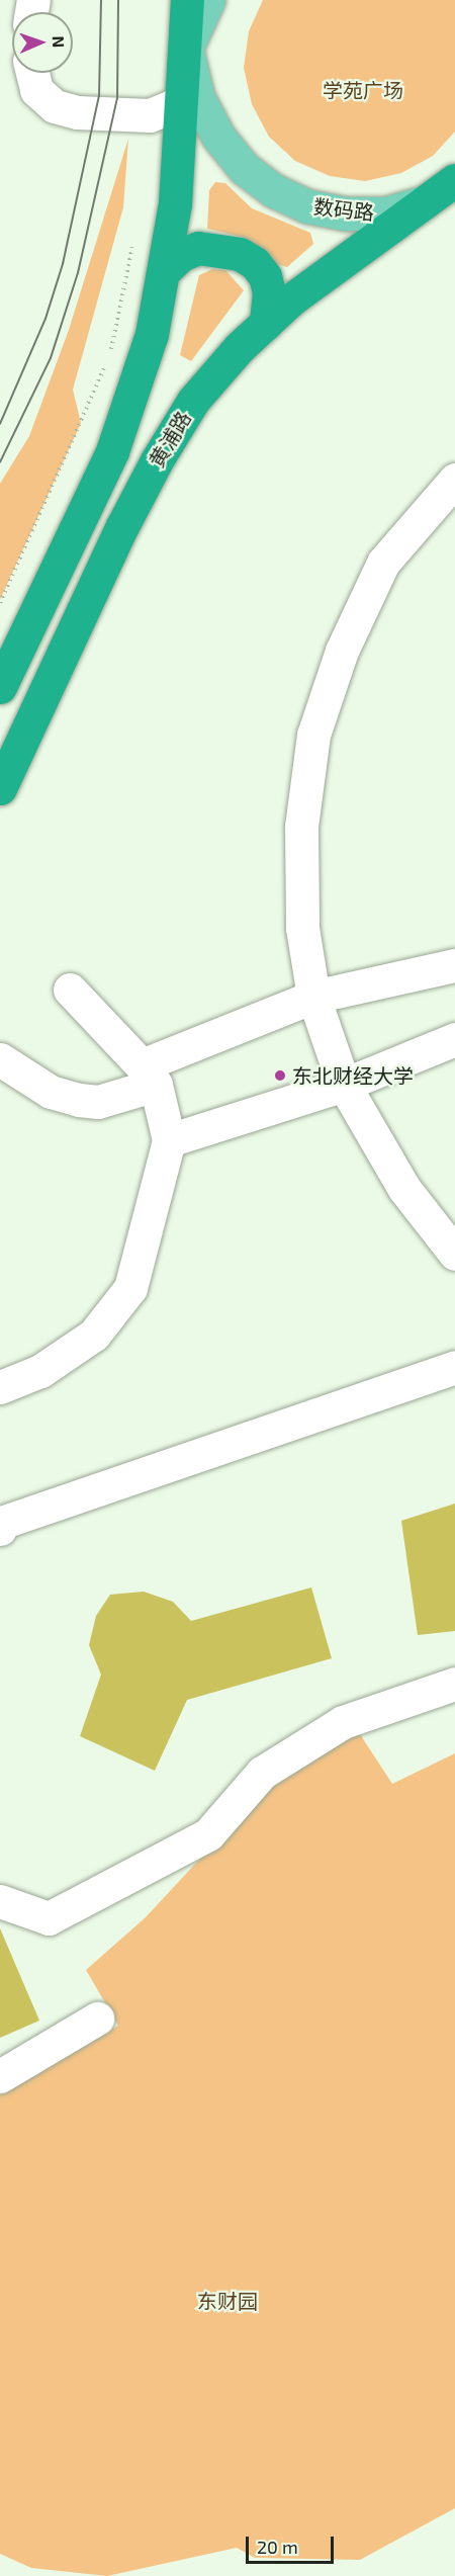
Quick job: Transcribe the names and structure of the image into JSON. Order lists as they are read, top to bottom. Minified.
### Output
{"streets":{"highway":["黄浦路"],"main road":["数码路"]},"crossings":[["数码路","黄浦路"]],"parks":["学苑广场","东财园"],"places":["东北财经大学"],"scale_bar":"20 m","north":"right"}
